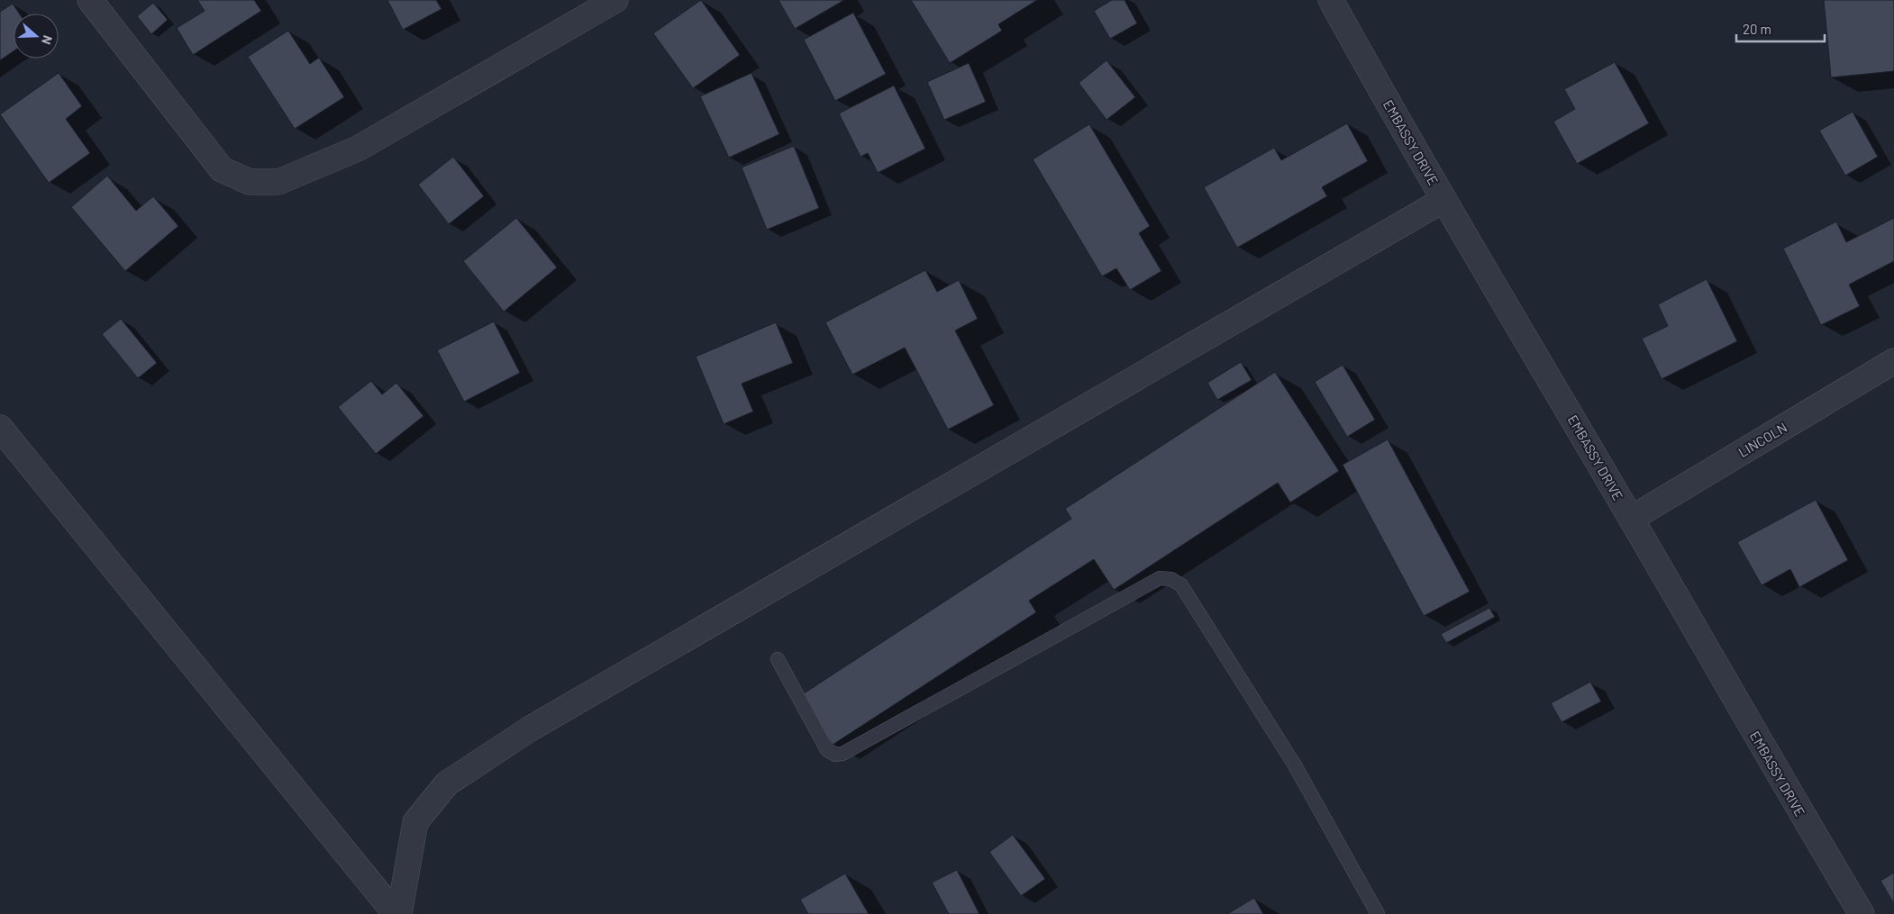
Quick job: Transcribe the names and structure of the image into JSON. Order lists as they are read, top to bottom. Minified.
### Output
{"streets":{"street":["EMBASSY DRIVE","LINCOLN"]},"crossings":[["EMBASSY DRIVE","LINCOLN"]],"scale_bar":"20 m","north":"right"}
